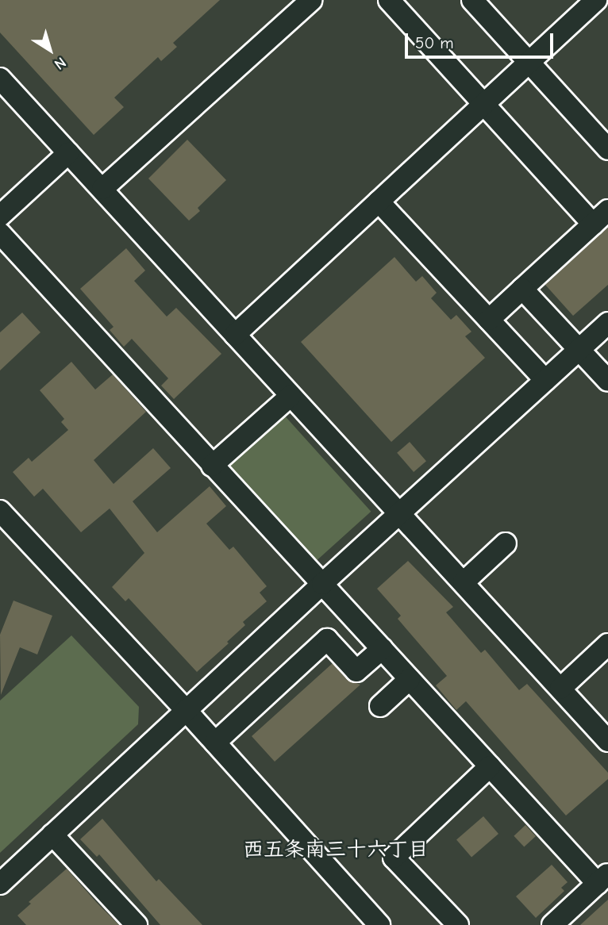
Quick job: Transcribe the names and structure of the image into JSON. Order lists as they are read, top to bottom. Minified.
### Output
{"districts":["西五条南三十六丁目"],"scale_bar":"50 m","north":"bottom right"}
